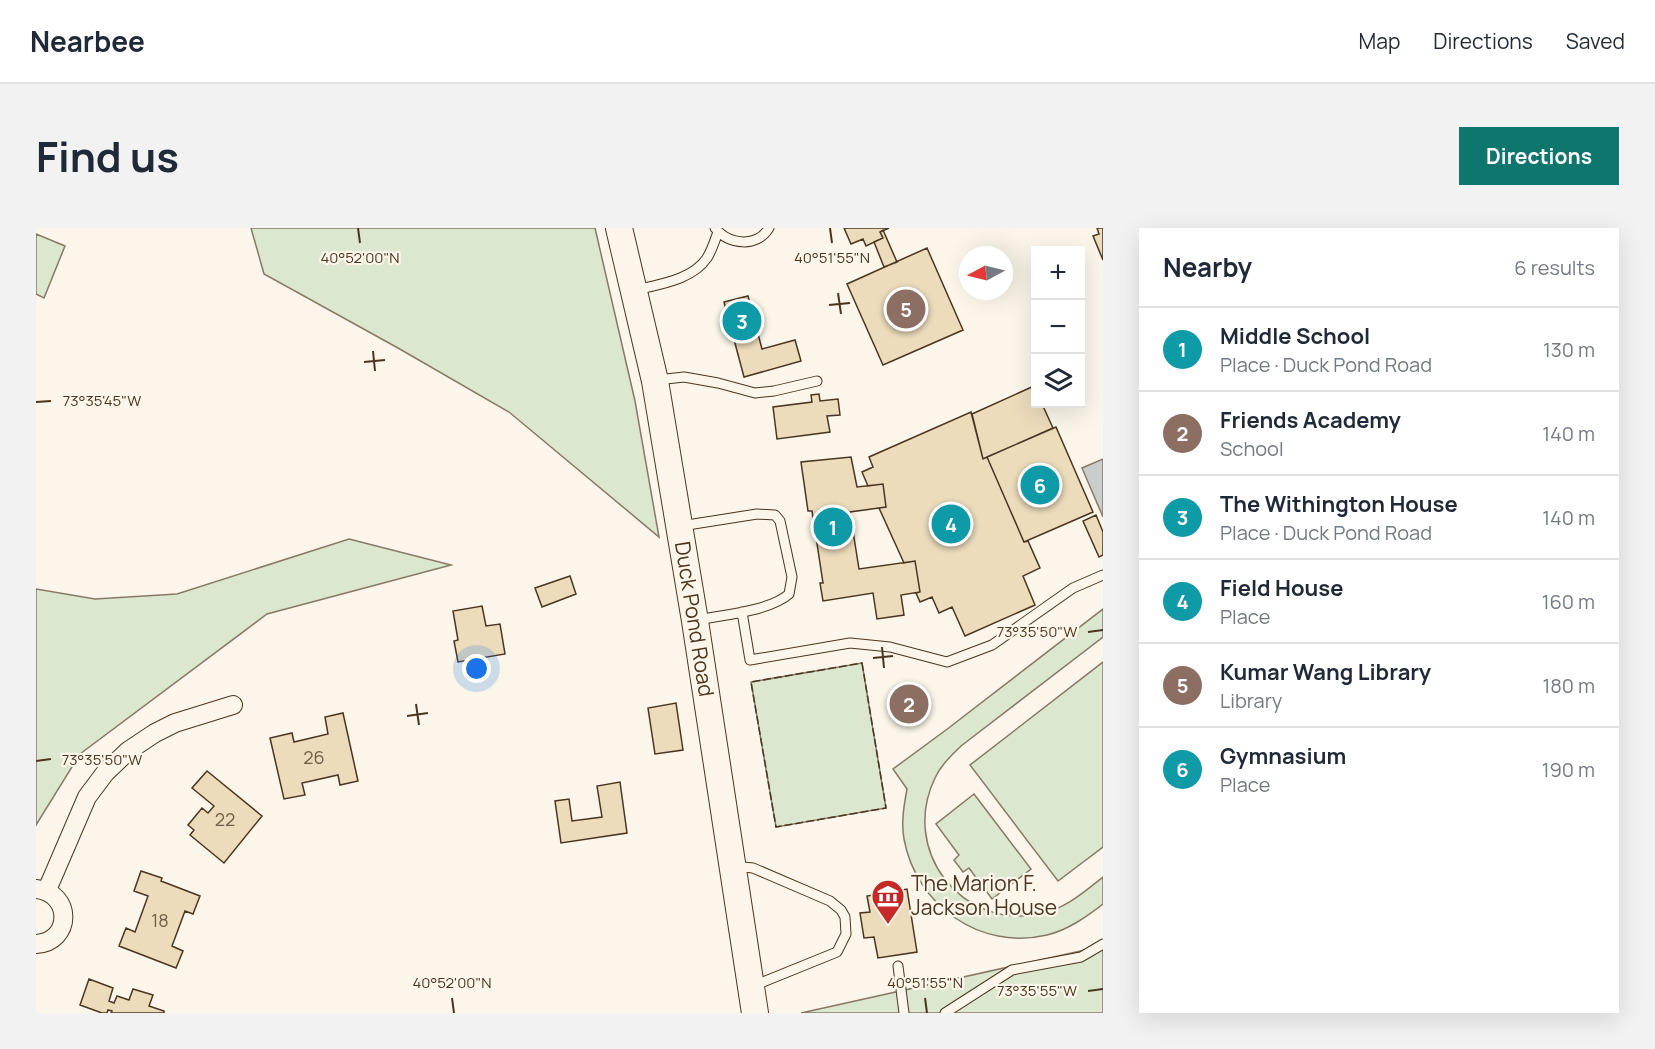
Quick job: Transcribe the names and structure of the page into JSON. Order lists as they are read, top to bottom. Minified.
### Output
{"streets":{"street":["Duck Pond Road"]},"places":{"museum":["The Marion F. Jackson House"]},"house_numbers":["26","22","18"],"north":"left","page":{"header":"Nearbee","nav":["Map","Directions","Saved"],"title":"Find us","buttons":"Directions","heading":["Nearby","6 results"],"map_buttons":["+","−"],"pins":["5","3","6","4","1","2"],"list":[{"mark":"1","name":"Middle School","note":"Place · Duck Pond Road","value":"130 m"},{"mark":"2","name":"Friends Academy","note":"School","value":"140 m"},{"mark":"3","name":"The Withington House","note":"Place · Duck Pond Road","value":"140 m"},{"mark":"4","name":"Field House","note":"Place","value":"160 m"},{"mark":"5","name":"Kumar Wang Library","note":"Library","value":"180 m"},{"mark":"6","name":"Gymnasium","note":"Place","value":"190 m"}]},"coordinates":["40°52'00\"N","40°51'55\"N","73°35'45\"W","73°35'50\"W","73°35'55\"W"]}
